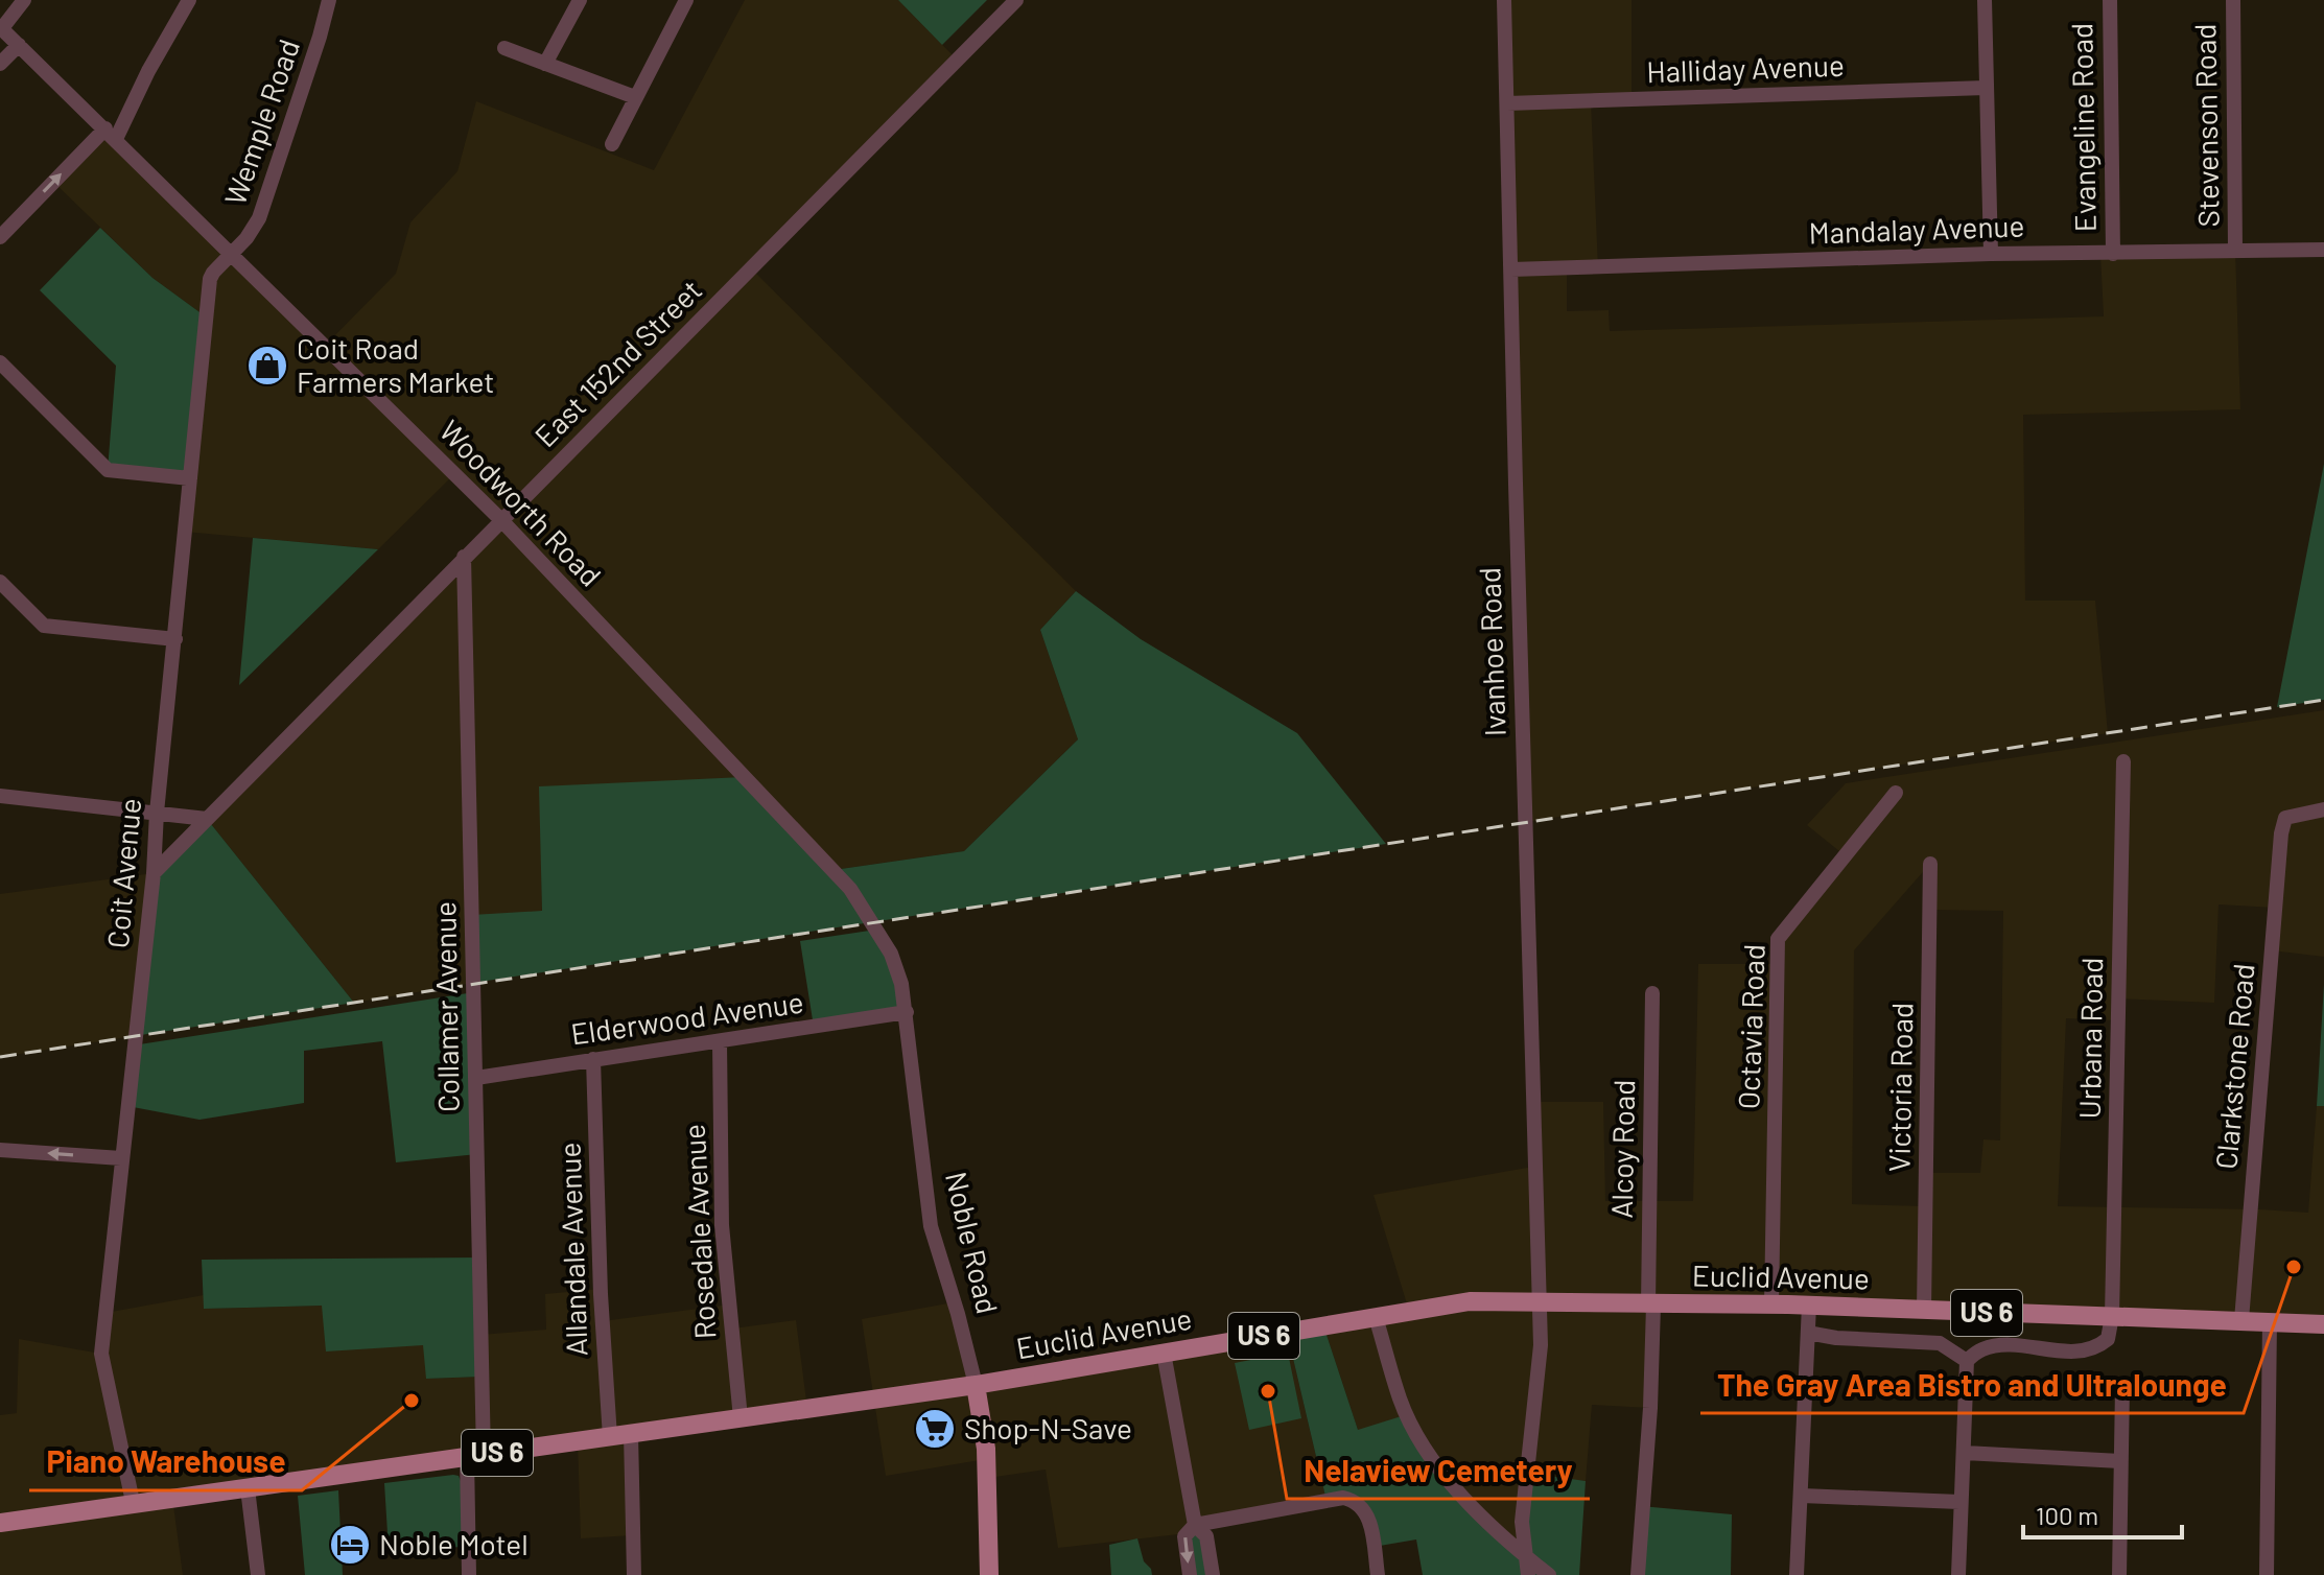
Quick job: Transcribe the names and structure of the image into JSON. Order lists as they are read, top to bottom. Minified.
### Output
{"streets":{"main road":["Noble Road","Euclid Avenue","US 6"],"street":["Halliday Avenue","Wemple Road","Stevenson Road","Evangeline Road","Mandalay Avenue","East 152nd Street","Woodworth Road","Ivanhoe Road","Coit Avenue","Collamer Avenue","Elderwood Avenue","Octavia Road","Urbana Road","Clarkstone Road","Victoria Road","Alcoy Road","Rosedale Avenue","Allandale Avenue"]},"crossings":[["Halliday Avenue","Ivanhoe Road"],["Wemple Road","Woodworth Road"],["Wemple Road","Coit Avenue"],["Stevenson Road","Mandalay Avenue"],["Evangeline Road","Mandalay Avenue"],["Mandalay Avenue","Ivanhoe Road"],["East 152nd Street","Woodworth Road"],["East 152nd Street","Coit Avenue"],["East 152nd Street","Collamer Avenue"],["Woodworth Road","Coit Avenue"],["Woodworth Road","Noble Road"],["Ivanhoe Road","Euclid Avenue"],["Coit Avenue","Euclid Avenue"],["Collamer Avenue","Elderwood Avenue"],["Collamer Avenue","Euclid Avenue"],["Elderwood Avenue","Rosedale Avenue"],["Elderwood Avenue","Noble Road"],["Elderwood Avenue","Allandale Avenue"],["Octavia Road","Euclid Avenue"],["Urbana Road","Euclid Avenue"],["Clarkstone Road","Euclid Avenue"],["Victoria Road","Euclid Avenue"],["Alcoy Road","Euclid Avenue"],["Rosedale Avenue","Euclid Avenue"],["Noble Road","Euclid Avenue"],["Allandale Avenue","Euclid Avenue"]],"places":{"shop":["Coit Road Farmers Market"],"other":["The Gray Area Bistro and Ultralounge","Nelaview Cemetery","Piano Warehouse"],"supermarket":["Shop-N-Save"],"hotel":["Noble Motel"]},"scale_bar":"100 m"}
